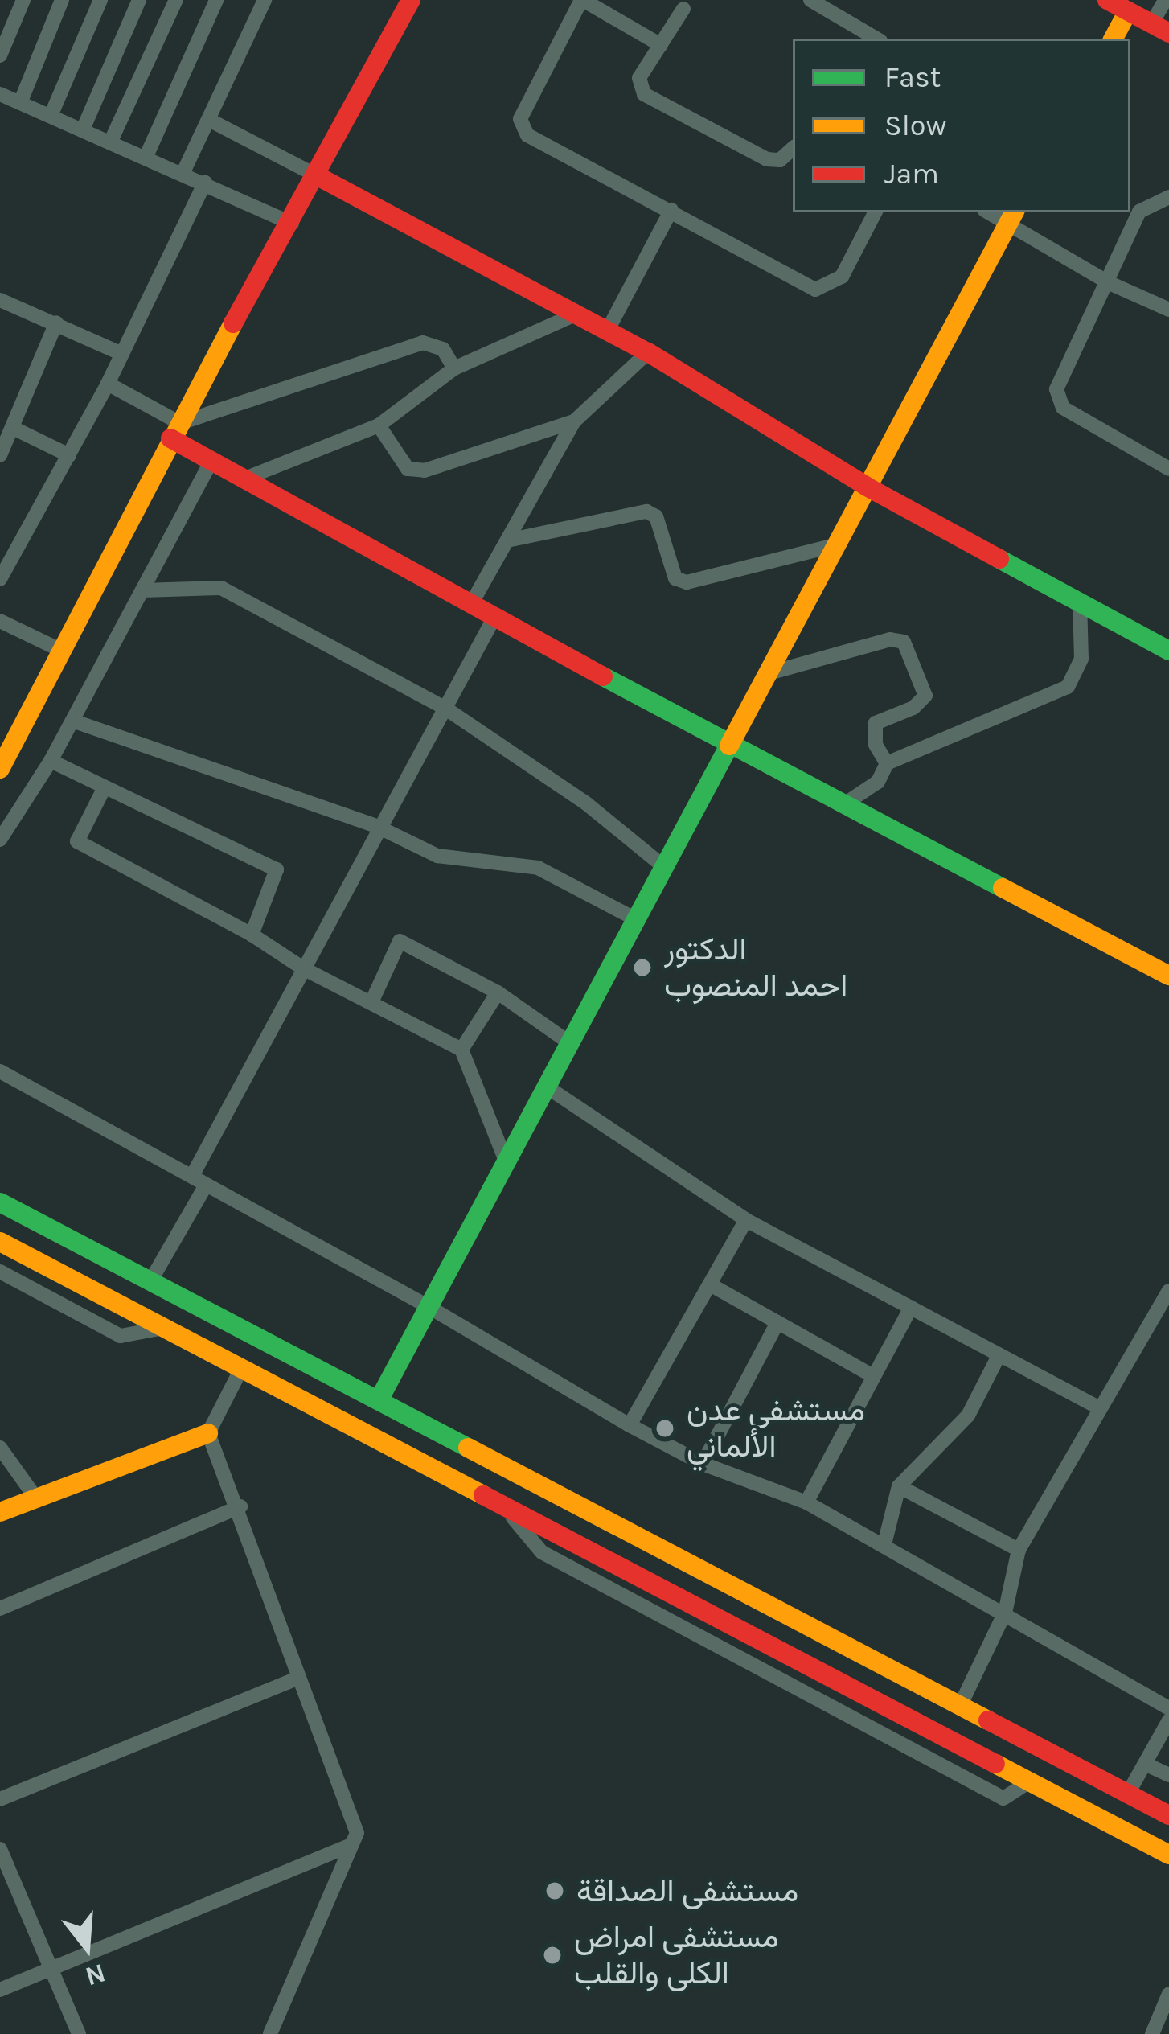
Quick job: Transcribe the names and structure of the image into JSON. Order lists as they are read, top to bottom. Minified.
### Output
{"places":["الدكتور احمد المنصوب","مستشفى عدن الألماني","مستشفى الصداقة","مستشفى امراض الكلى والقلب"],"legend":["Fast","Slow","Jam"],"north":"bottom"}
